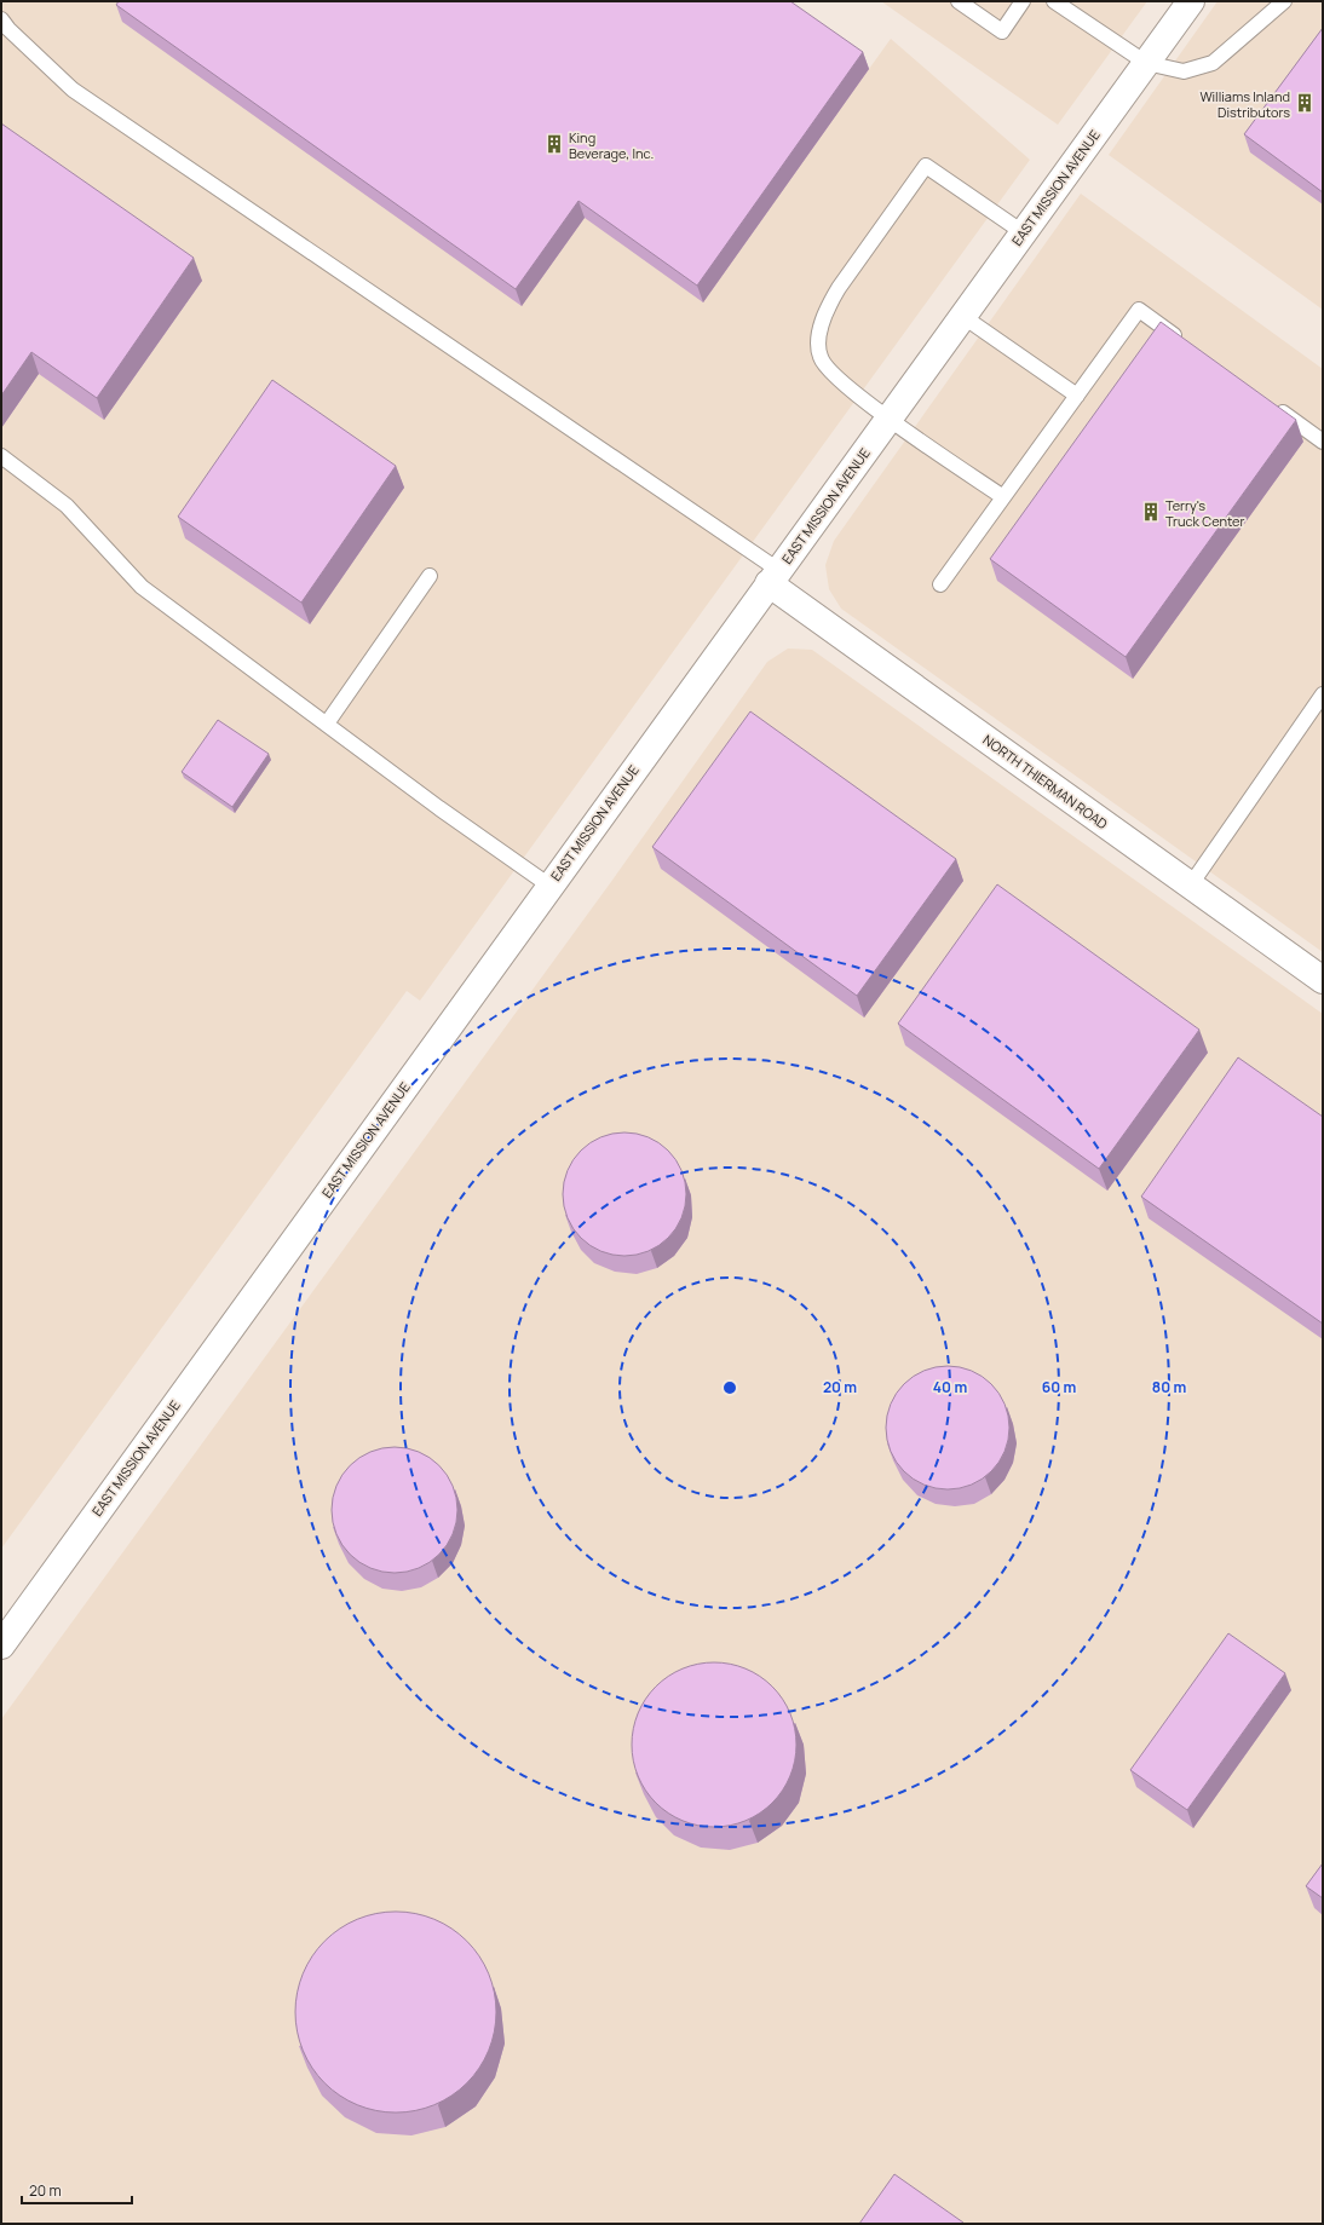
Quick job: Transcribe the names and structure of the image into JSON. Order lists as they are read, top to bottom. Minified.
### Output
{"streets":{"street":["EAST MISSION AVENUE","NORTH THIERMAN ROAD"]},"crossings":[["EAST MISSION AVENUE","NORTH THIERMAN ROAD"]],"places":{"building":["Williams Inland Distributors","King Beverage, Inc.","Terry's Truck Center"]},"scale_bar":"20 m","rings":["20 m","40 m","60 m","80 m"]}
